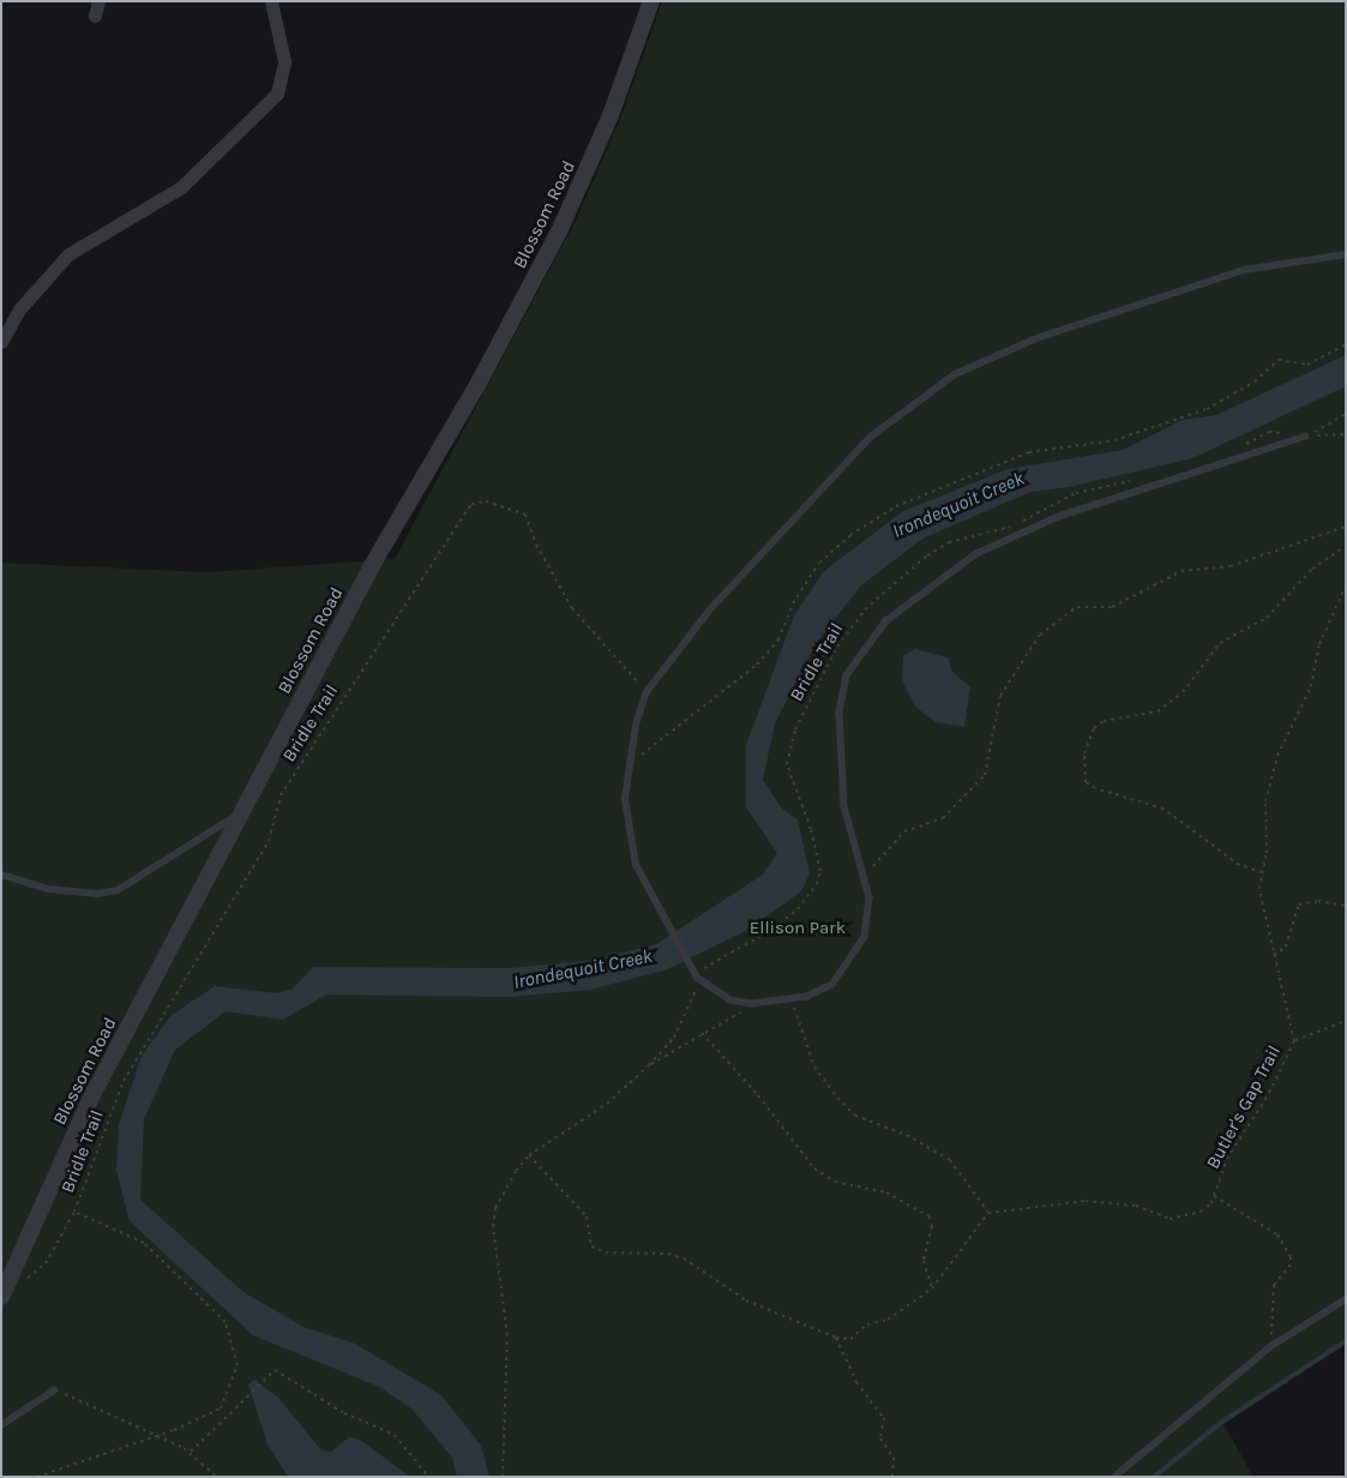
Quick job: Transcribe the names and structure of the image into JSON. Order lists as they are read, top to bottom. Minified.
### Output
{"streets":{"street":["Blossom Road"],"path":["Bridle Trail","Butler's Gap Trail"]},"crossings":[["Blossom Road","Bridle Trail"]],"water":["Irondequoit Creek"],"parks":["Ellison Park"]}
